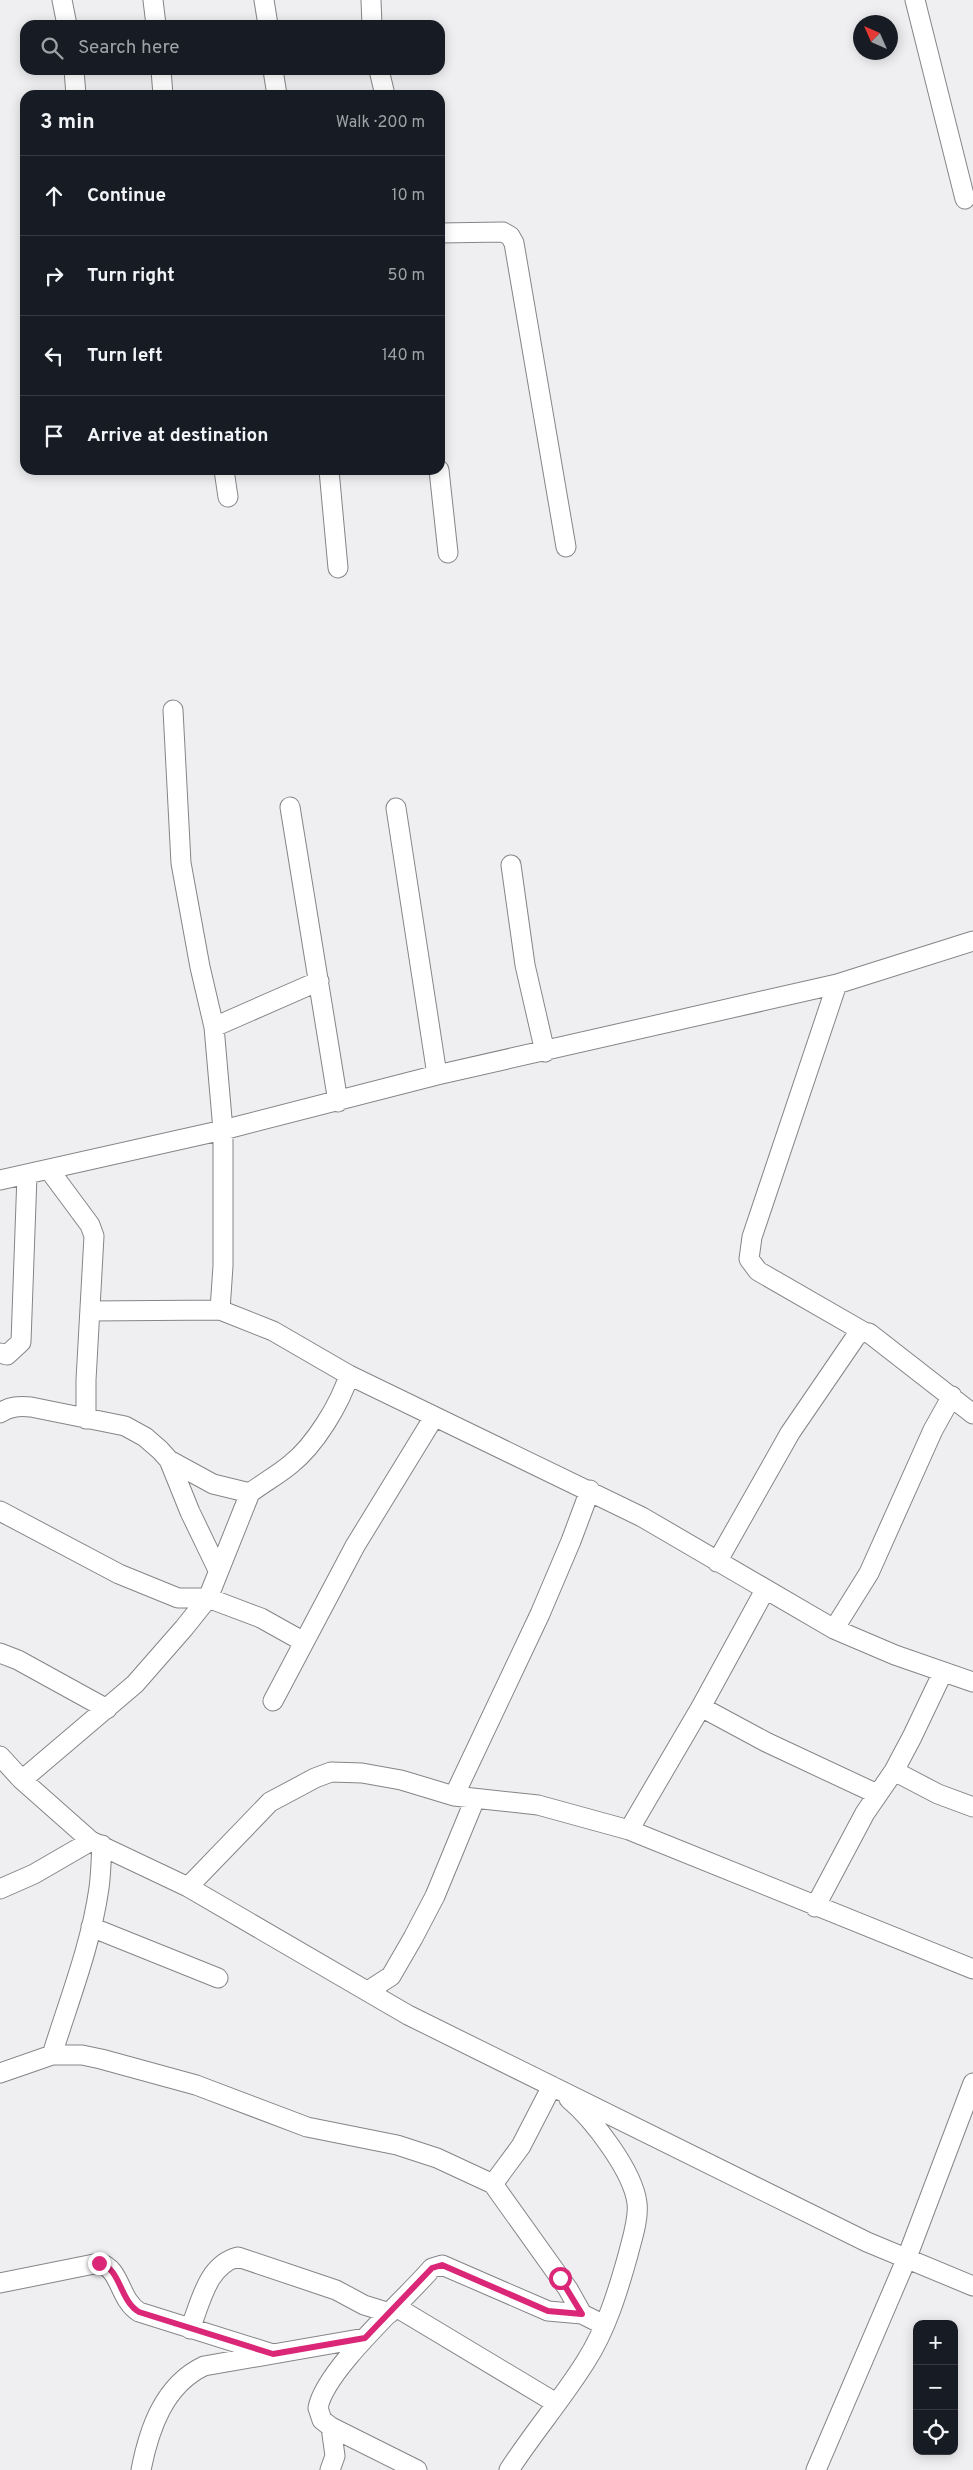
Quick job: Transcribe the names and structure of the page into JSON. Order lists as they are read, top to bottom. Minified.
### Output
{"north":"top left","page":{"search":"Search here","heading":["3 min","Walk · 200 m"],"list":[["Continue","10 m"],["Turn right","50 m"],["Turn left","140 m"],"Arrive at destination"],"map_buttons":["+","−"]}}
